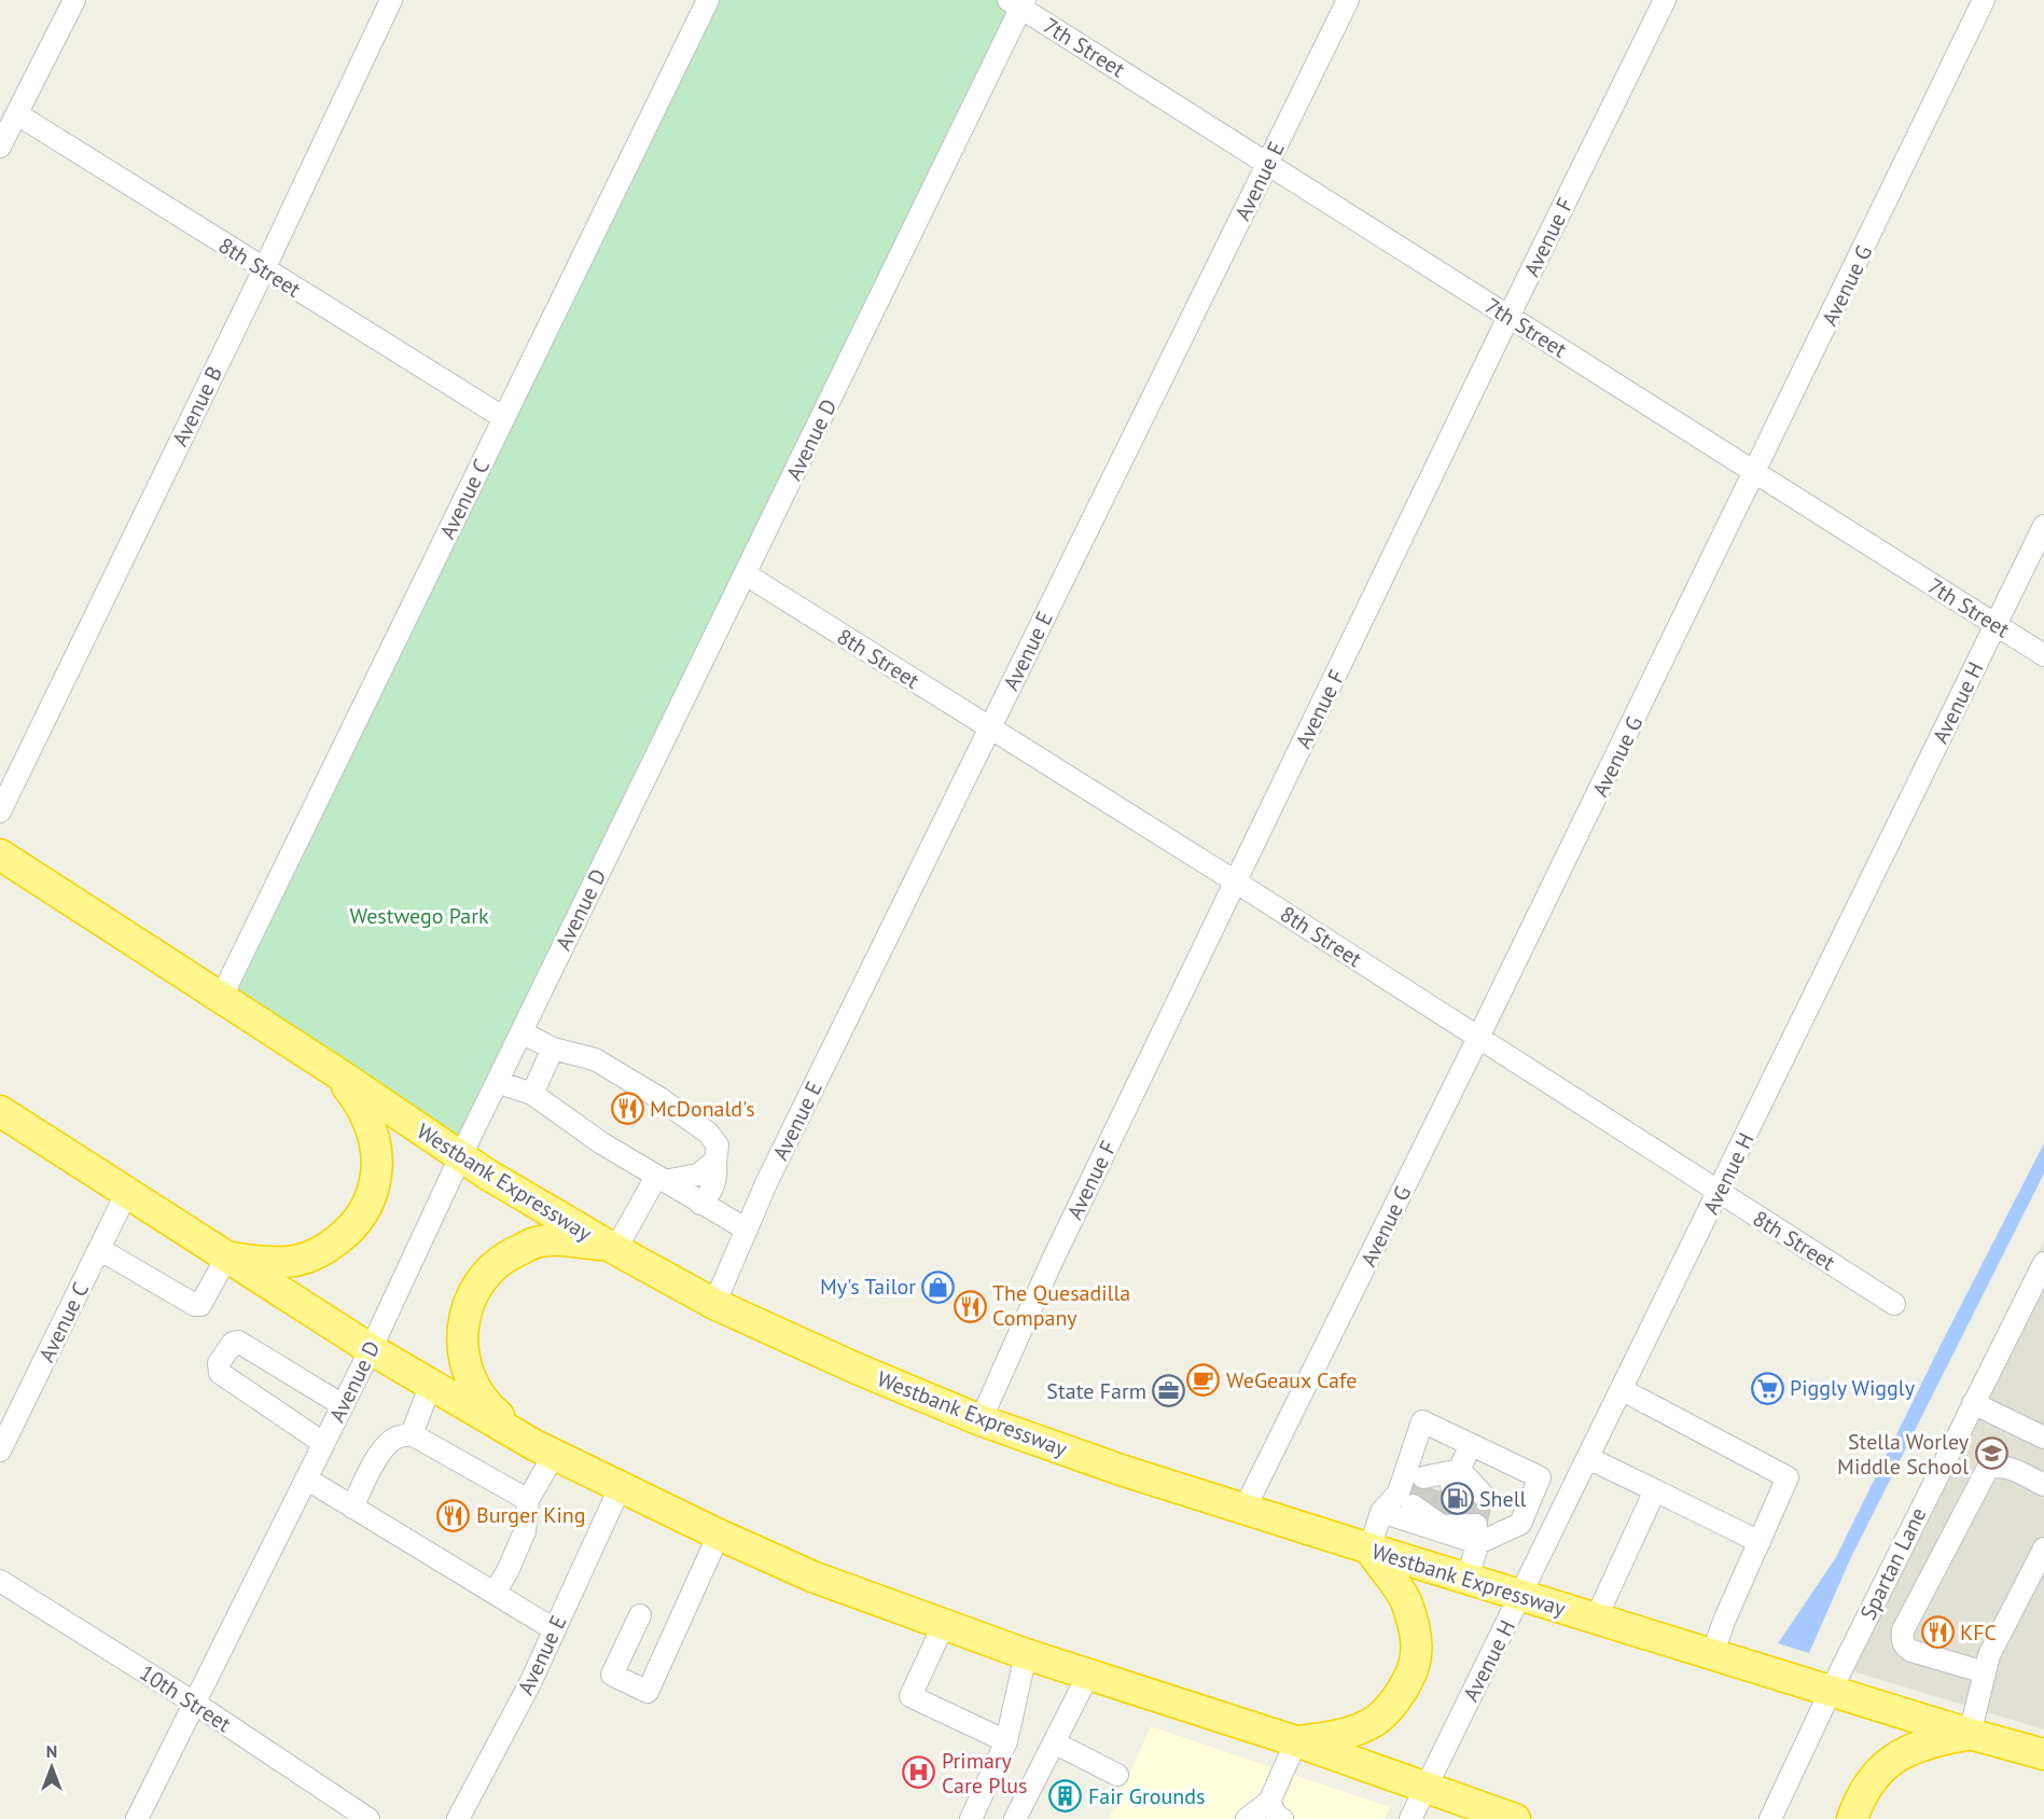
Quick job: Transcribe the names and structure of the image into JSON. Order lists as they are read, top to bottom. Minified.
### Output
{"streets":{"highway":["Westbank Expressway"],"street":["7th Street","Avenue E","Avenue F","8th Street","Avenue G","Avenue B","Avenue D","Avenue C","Avenue H","Spartan Lane","10th Street"]},"crossings":[["7th Street","Avenue E"],["7th Street","Avenue F"],["7th Street","Avenue G"],["7th Street","Avenue D"],["7th Street","Avenue H"],["Avenue E","8th Street"],["Avenue E","Westbank Expressway"],["Avenue F","8th Street"],["Avenue F","Westbank Expressway"],["8th Street","Avenue G"],["8th Street","Avenue B"],["8th Street","Avenue D"],["8th Street","Avenue C"],["8th Street","Avenue H"],["Avenue G","Westbank Expressway"],["Avenue D","Westbank Expressway"],["Avenue D","10th Street"],["Avenue C","Westbank Expressway"],["Avenue H","Westbank Expressway"],["Westbank Expressway","Spartan Lane"]],"parks":["Westwego Park"],"places":{"restaurant":["McDonald's","The Quesadilla Company","Burger King","KFC"],"shop":["My's Tailor"],"cafe":["WeGeaux Cafe"],"supermarket":["Piggly Wiggly"],"office":["State Farm"],"school or university":["Stella Worley Middle School"],"fuel station":["Shell"],"hospital":["Primary Care Plus"],"building":["Fair Grounds"]},"north":"top"}
